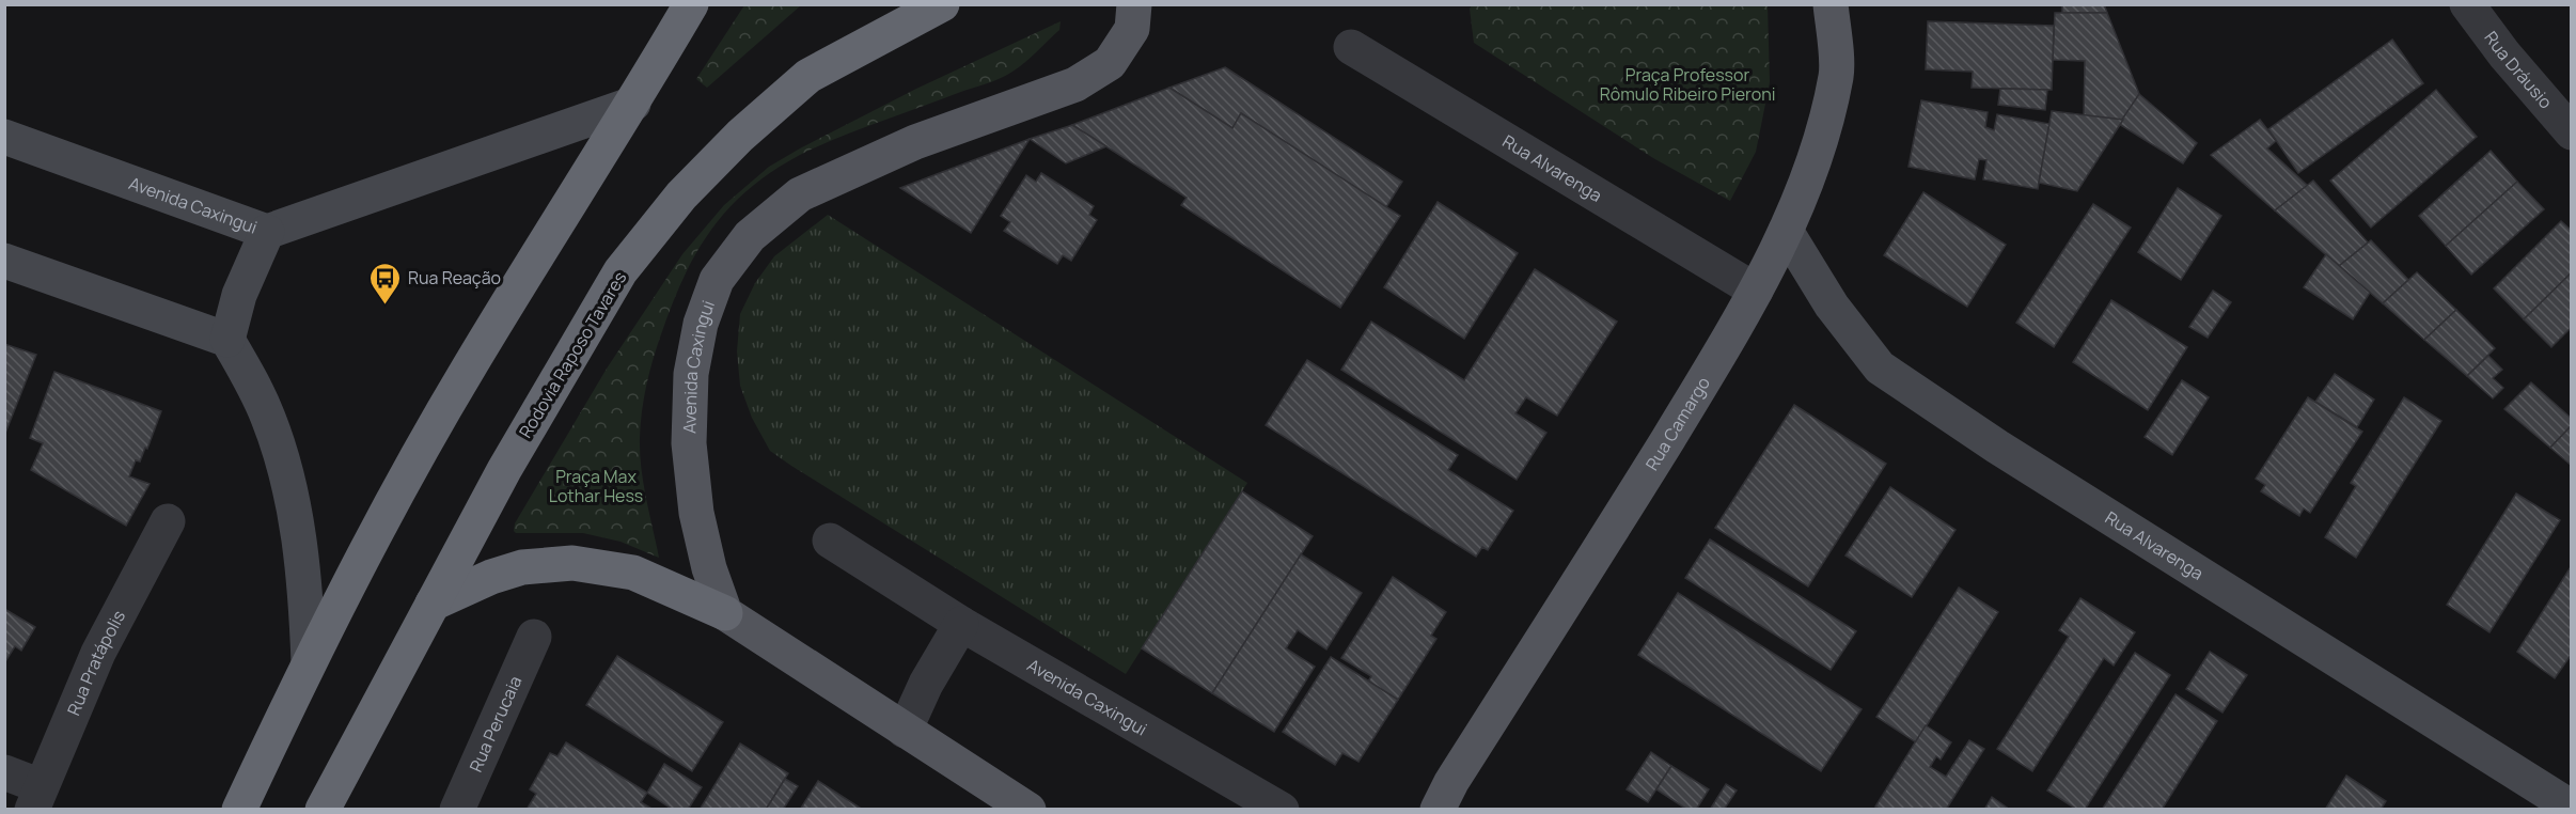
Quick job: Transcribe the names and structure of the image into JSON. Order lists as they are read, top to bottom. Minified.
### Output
{"streets":{"highway":["Rodovia Raposo Tavares"],"main road":["Avenida Caxingui","Rua Camargo"],"street":["Rua Dráusio","Rua Alvarenga","Rua Pratápolis","Rua Perucaia"]},"crossings":[["Rua Alvarenga","Rua Camargo"]],"parks":["Praça Professor Rômulo Ribeiro Pieroni","Praça Max Lothar Hess"],"places":{"bus stop":["Rua Reação"]}}
